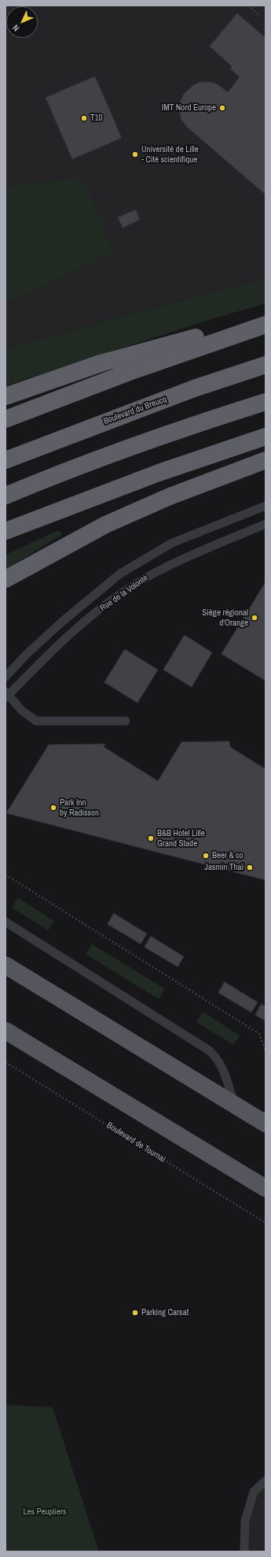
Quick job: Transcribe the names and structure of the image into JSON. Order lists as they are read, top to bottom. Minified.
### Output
{"streets":{"highway":["Boulevard du Breucq"],"lane":["Rue de la Volonté"],"path":["Boulevard de Tournai"]},"parks":["Les Peupliers"],"places":["IMT Nord Europe","T10","Université de Lille ‐ Cité scientifique","Siège régional d'Orange","Park Inn by Radisson","B&B Hotel Lille Grand Stade","Beer & co","Jasmin Thaï","Parking Carsat"],"north":"bottom left"}
